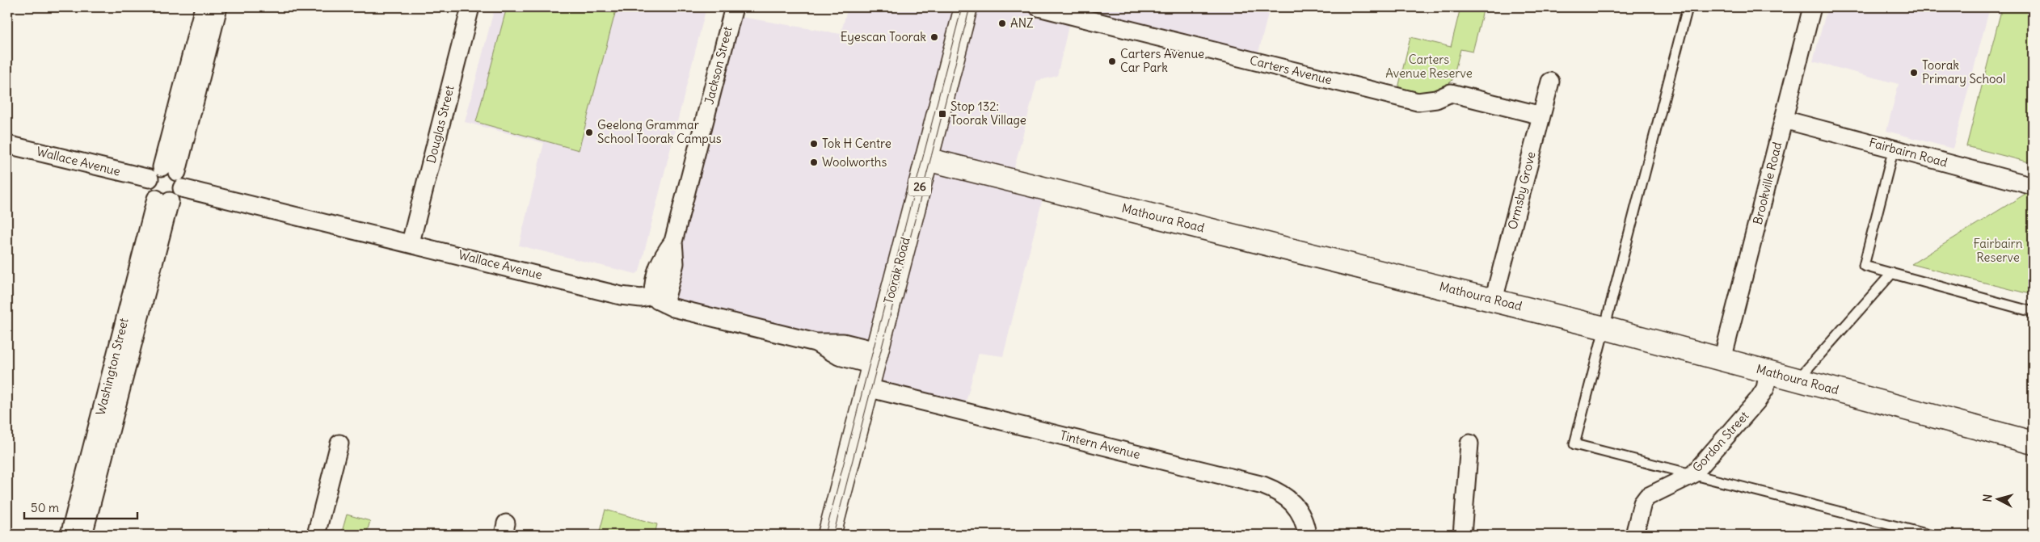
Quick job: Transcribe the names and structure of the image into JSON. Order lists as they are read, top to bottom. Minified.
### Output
{"streets":{"street":["Jackson Street","Carters Avenue","Douglas Street","Fairbairn Road","Wallace Avenue","Brookville Road","26","Ormsby Grove","Mathoura Road","Toorak Road","Washington Street","Gordon Street","Tintern Avenue"]},"crossings":[["Jackson Street","Wallace Avenue"],["Carters Avenue","Ormsby Grove"],["Douglas Street","Wallace Avenue"],["Fairbairn Road","Brookville Road"],["Wallace Avenue","Toorak Road"],["Brookville Road","Mathoura Road"],["Ormsby Grove","Mathoura Road"],["Mathoura Road","Toorak Road"],["Mathoura Road","Gordon Street"],["Toorak Road","Tintern Avenue"]],"parks":["Carters Avenue Reserve","Fairbairn Reserve"],"places":{"other":["ANZ","Eyescan Toorak","Carters Avenue Car Park","Toorak Primary School","Geelong Grammar School Toorak Campus","Tok H Centre","Woolworths"],"transit":["Stop 132: Toorak Village"]},"scale_bar":"50 m","north":"left"}
